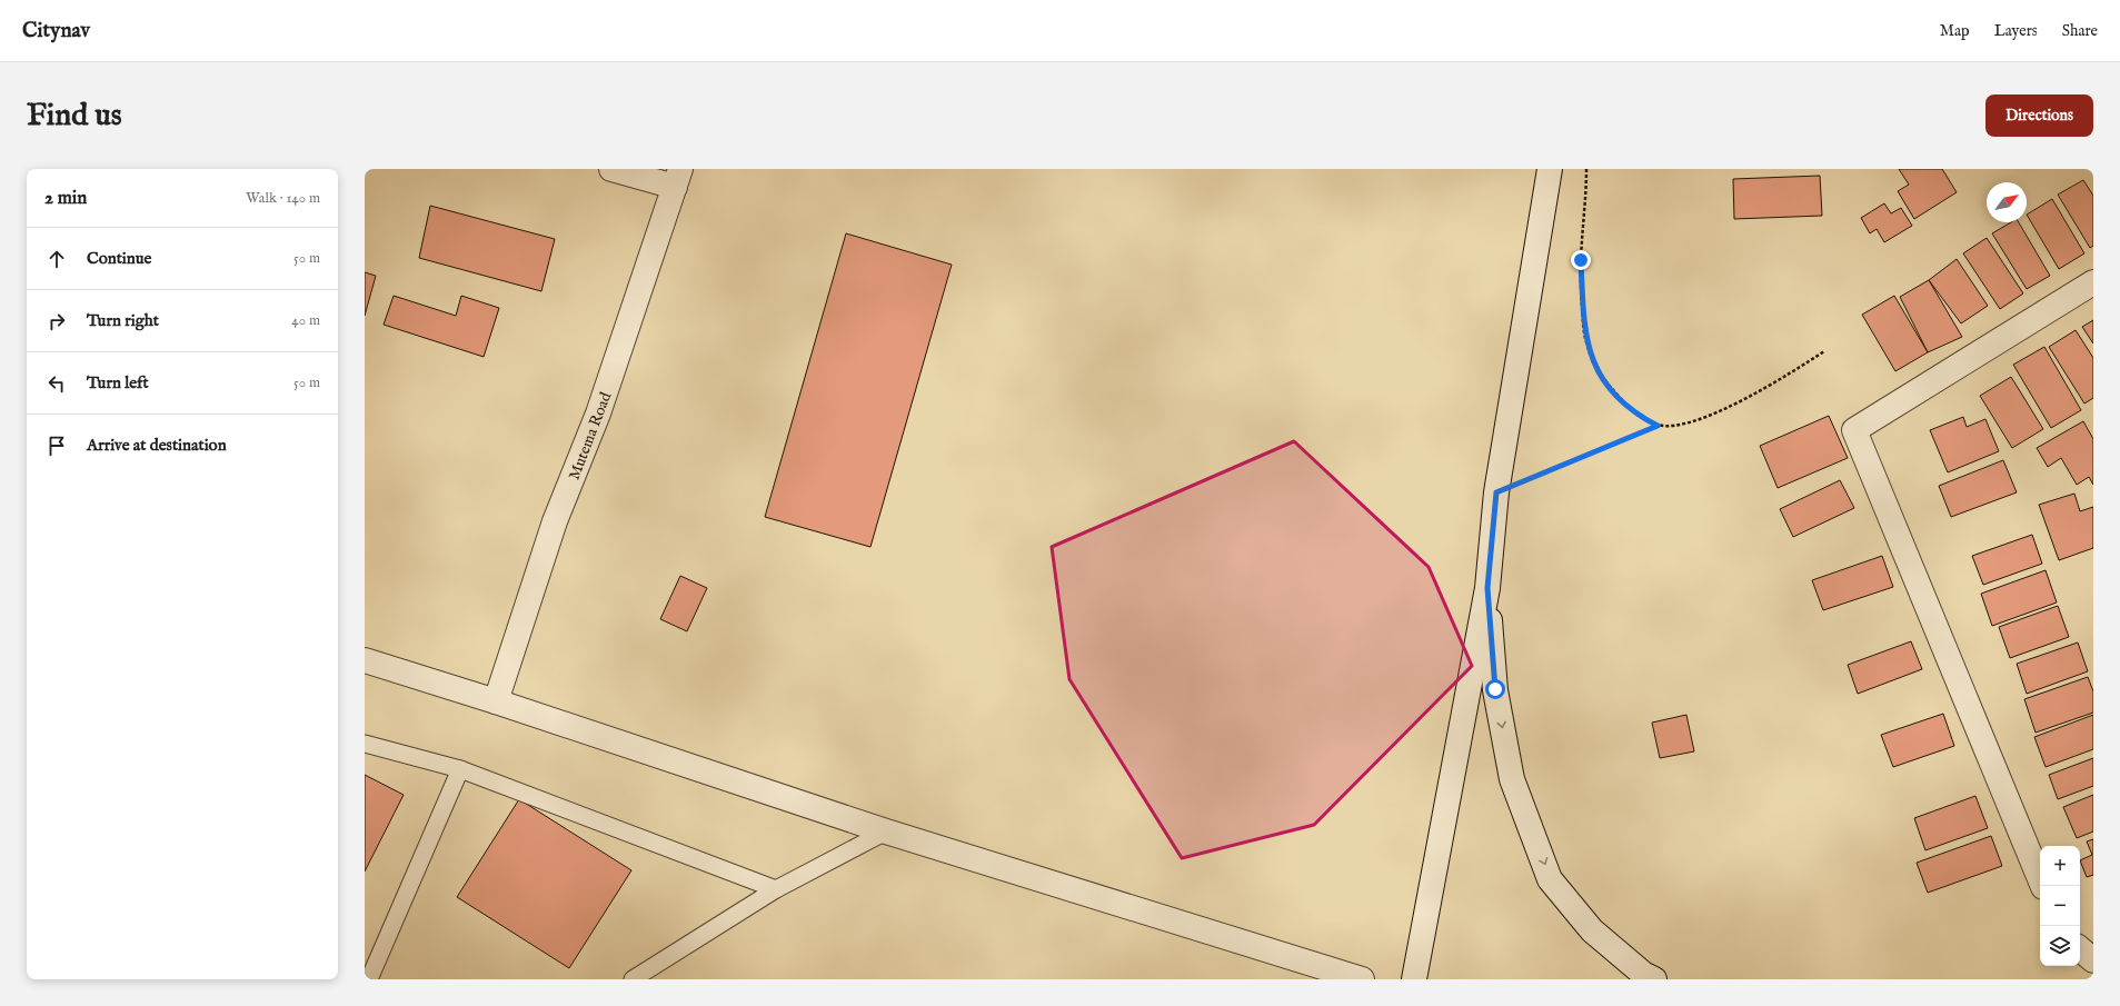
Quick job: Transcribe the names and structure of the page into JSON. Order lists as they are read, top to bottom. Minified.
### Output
{"streets":{"street":["Mutema Road"]},"north":"top right","page":{"header":"Citynav","nav":["Map","Layers","Share"],"buttons":"Directions","title":"Find us","heading":["2 min","Walk · 140 m"],"list":[["Continue","50 m"],["Turn right","40 m"],["Turn left","50 m"],"Arrive at destination"],"map_buttons":["+","−"]}}
